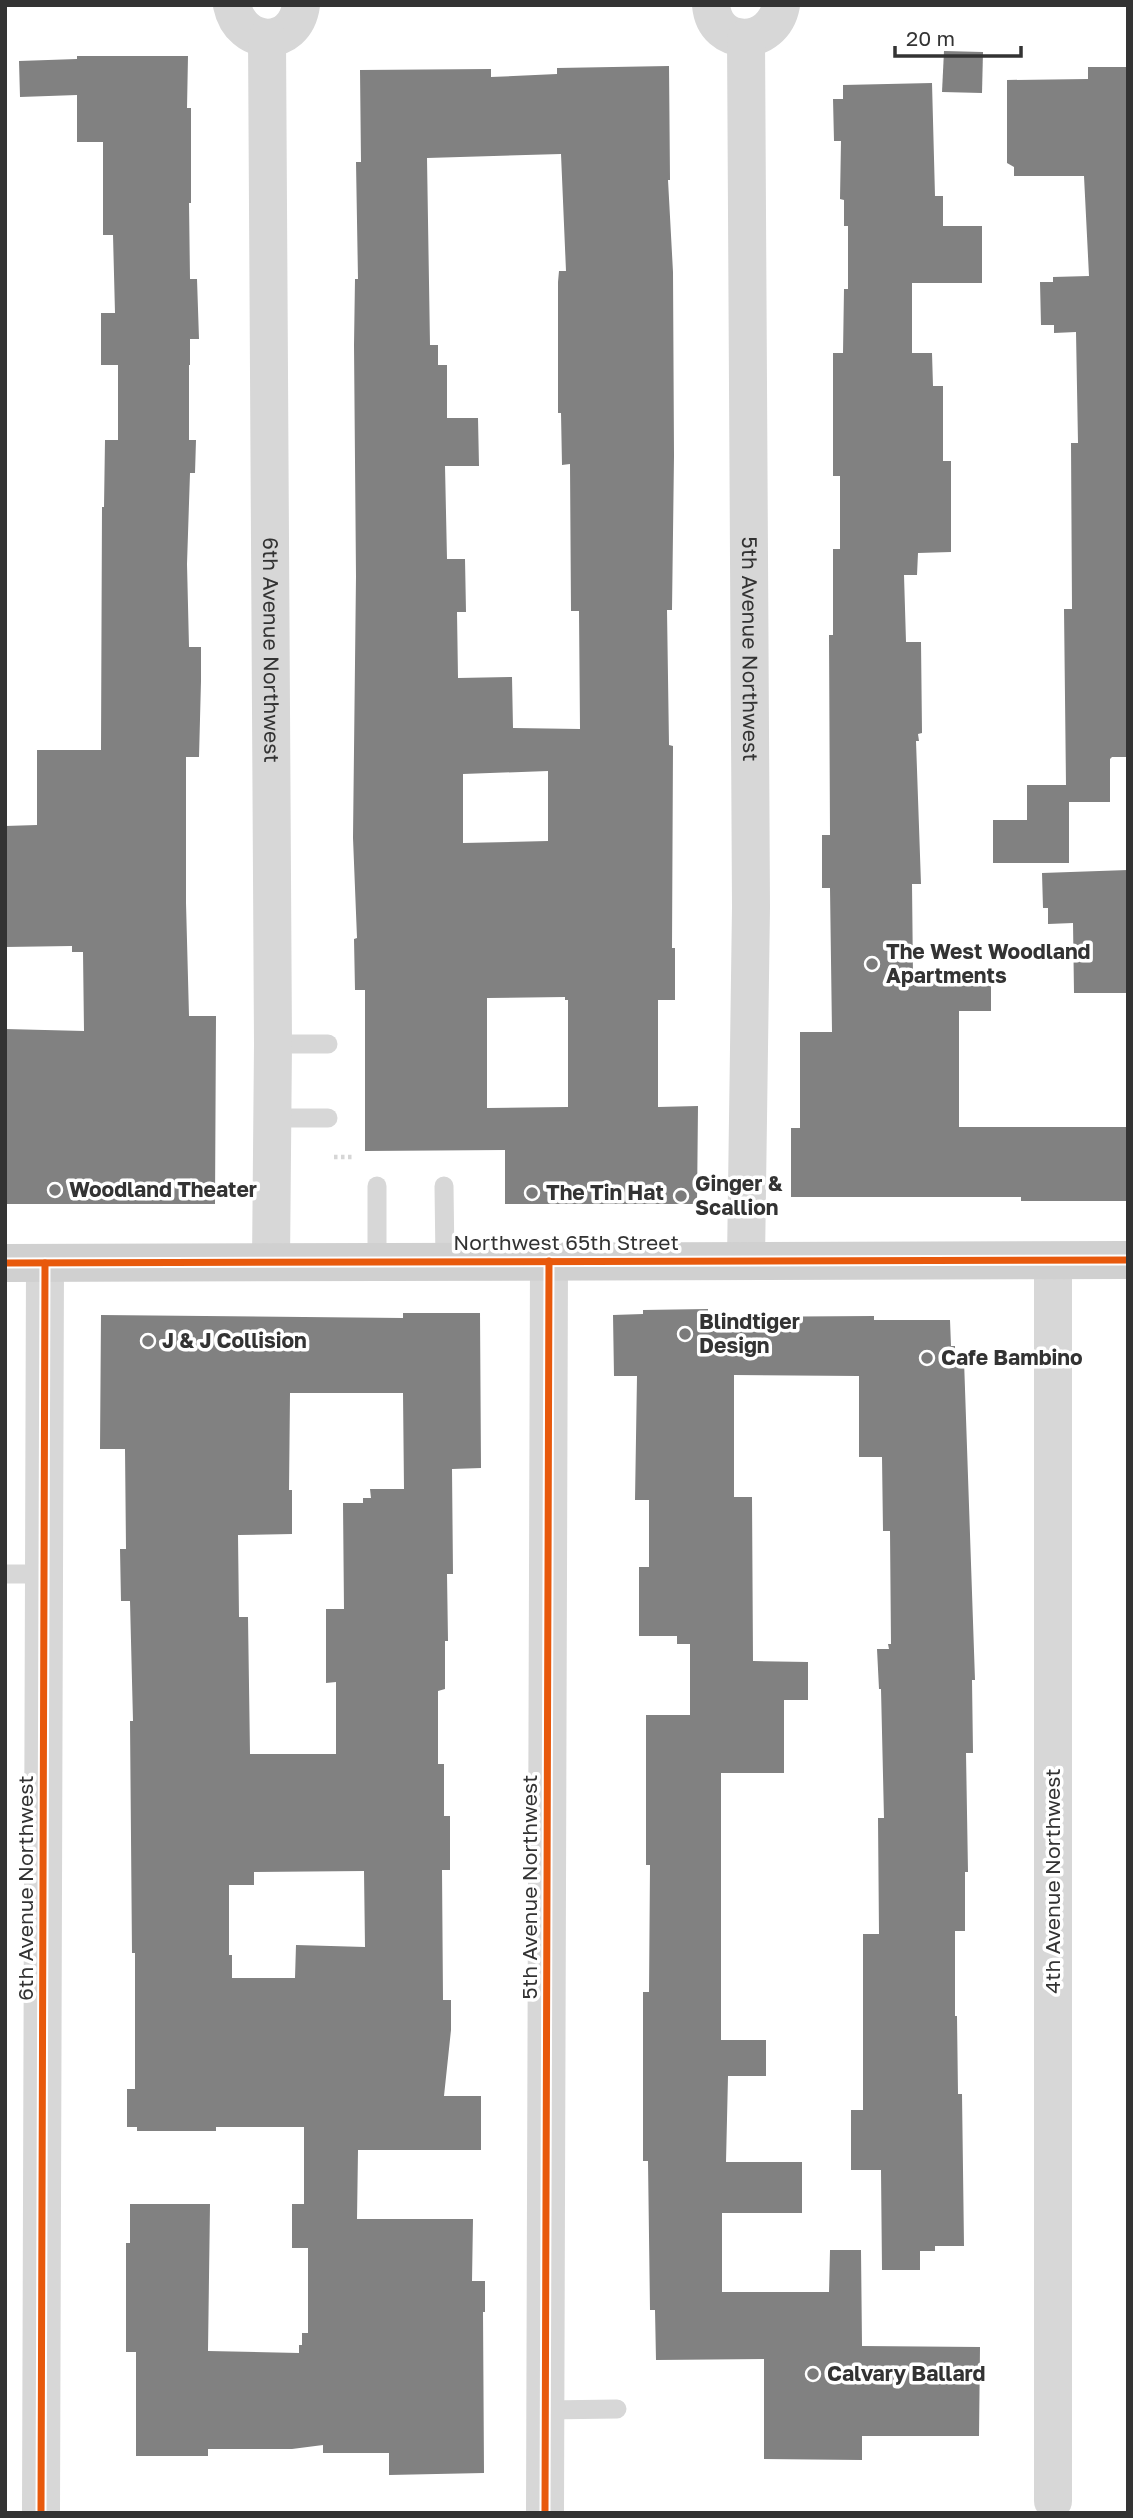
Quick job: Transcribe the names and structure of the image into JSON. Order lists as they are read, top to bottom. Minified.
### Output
{"streets":{"street":["5th Avenue Northwest","6th Avenue Northwest","Northwest 65th Street","4th Avenue Northwest"]},"crossings":[["5th Avenue Northwest","Northwest 65th Street"],["6th Avenue Northwest","Northwest 65th Street"],["Northwest 65th Street","4th Avenue Northwest"]],"places":["The West Woodland Apartments","Woodland Theater","The Tin Hat","Ginger & Scallion","Blindtiger Design","J & J Collision","Cafe Bambino","Calvary Ballard"],"scale_bar":"20 m"}
